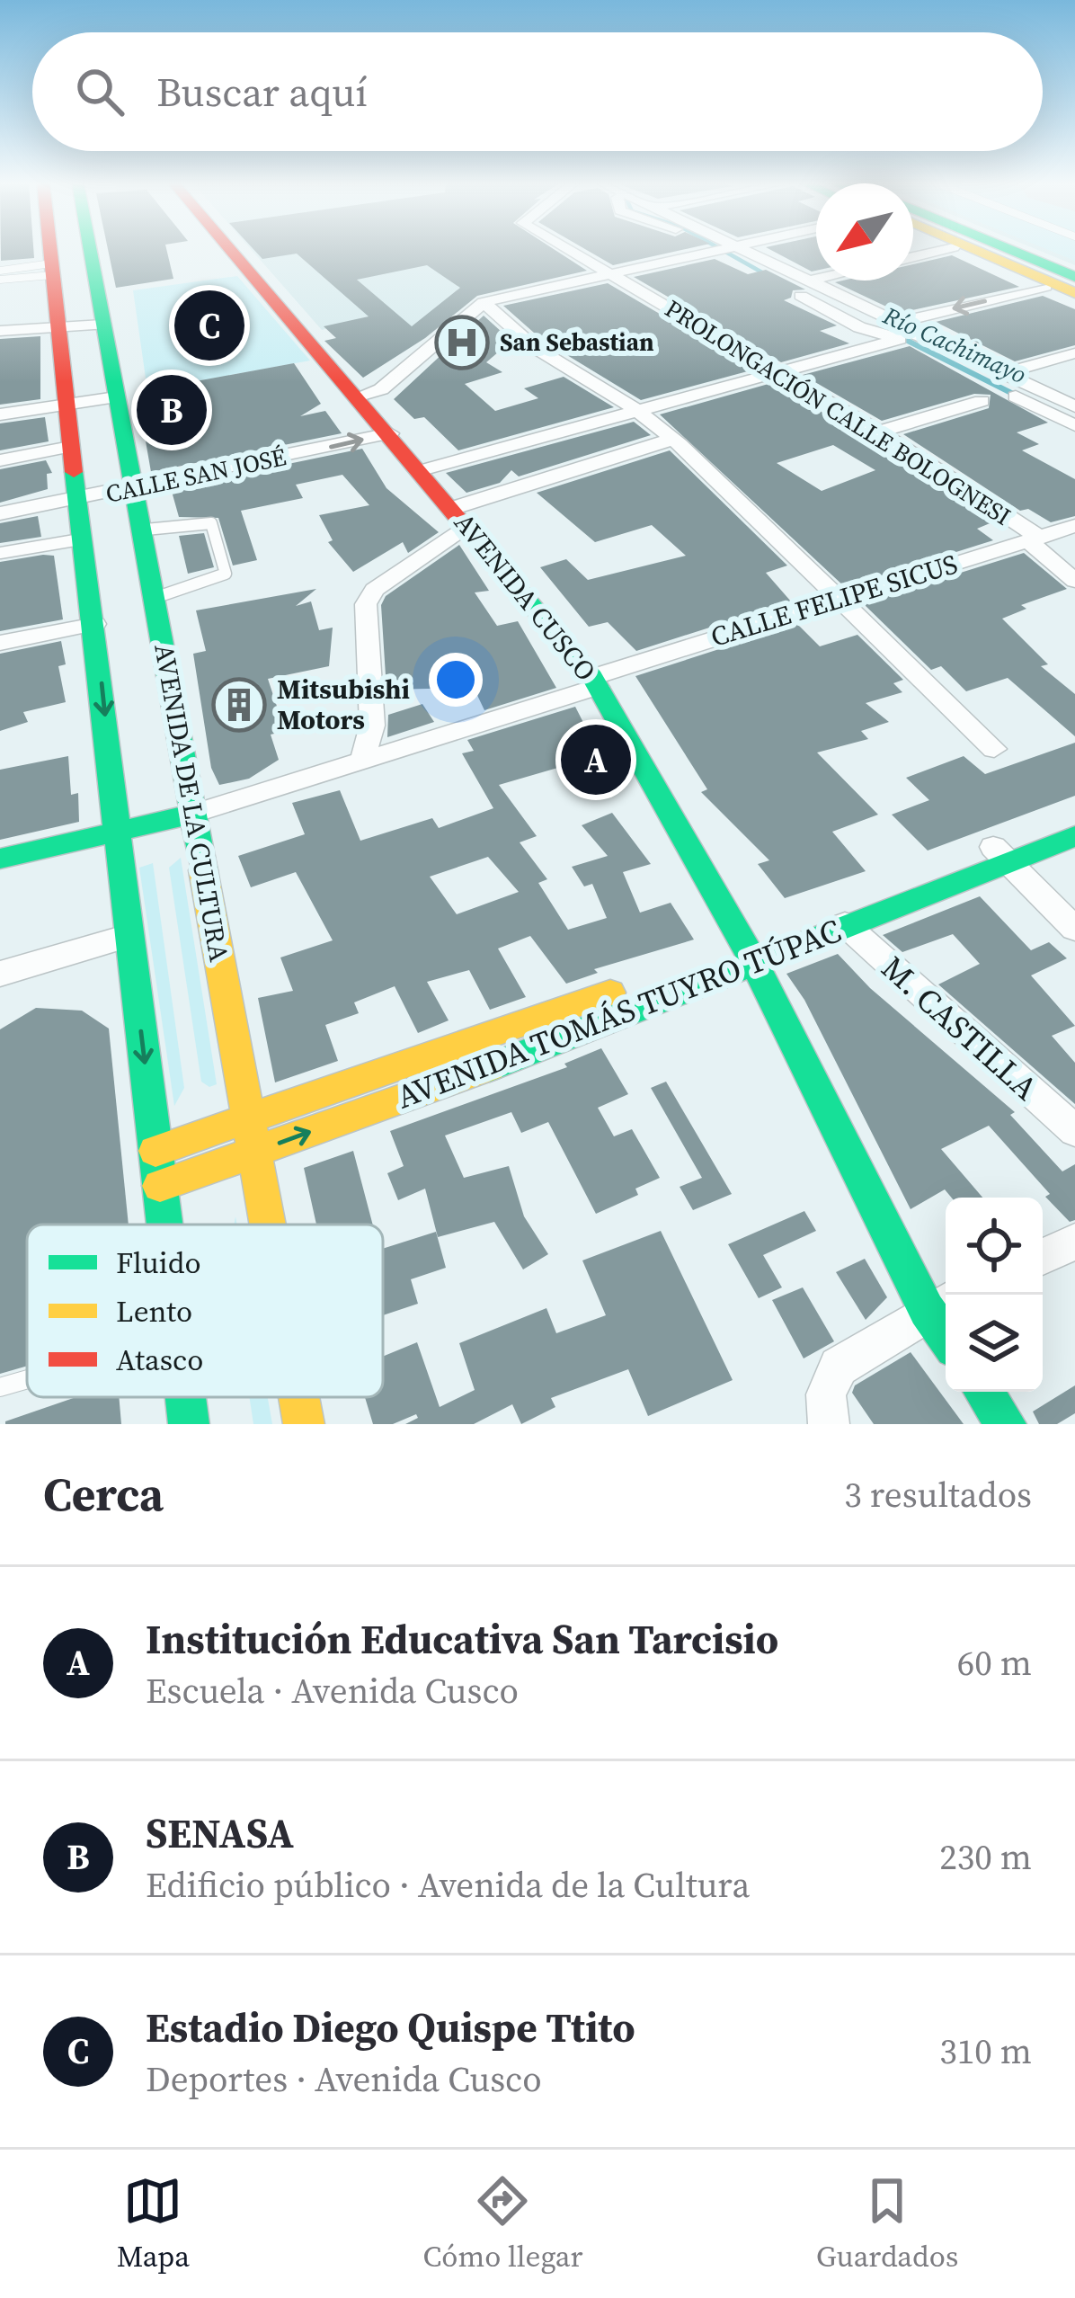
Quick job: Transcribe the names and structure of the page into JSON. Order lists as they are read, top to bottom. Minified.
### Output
{"streets":{"main road":["AVENIDA CUSCO","AVENIDA DE LA CULTURA","AVENIDA TOMÁS TUYRO TÚPAC"],"street":["PROLONGACIÓN CALLE BOLOGNESI","CALLE SAN JOSÉ","CALLE FELIPE SICUS","M. CASTILLA"]},"crossings":[["PROLONGACIÓN CALLE BOLOGNESI","CALLE FELIPE SICUS"],["CALLE SAN JOSÉ","AVENIDA CUSCO"],["CALLE SAN JOSÉ","AVENIDA DE LA CULTURA"],["AVENIDA CUSCO","CALLE FELIPE SICUS"],["AVENIDA CUSCO","AVENIDA TOMÁS TUYRO TÚPAC"],["CALLE FELIPE SICUS","AVENIDA DE LA CULTURA"],["AVENIDA DE LA CULTURA","AVENIDA TOMÁS TUYRO TÚPAC"],["AVENIDA TOMÁS TUYRO TÚPAC","M. CASTILLA"]],"one_way":["CALLE SAN JOSÉ"],"water":["Río Cachimayo"],"places":{"hospital":["San Sebastian"],"building":["Mitsubishi Motors"]},"legend":["Fluido","Lento","Atasco"],"north":"bottom left","page":{"search":"Buscar aquí","pins":["C","B","A"],"heading":["Cerca","3 resultados"],"list":[{"mark":"A","name":"Institución Educativa San Tarcisio","note":"Escuela · Avenida Cusco","value":"60 m"},{"mark":"B","name":"SENASA","note":"Edificio público · Avenida de la Cultura","value":"230 m"},{"mark":"C","name":"Estadio Diego Quispe Ttito","note":"Deportes · Avenida Cusco","value":"310 m"}],"nav":["Mapa","Cómo llegar","Guardados"]}}
